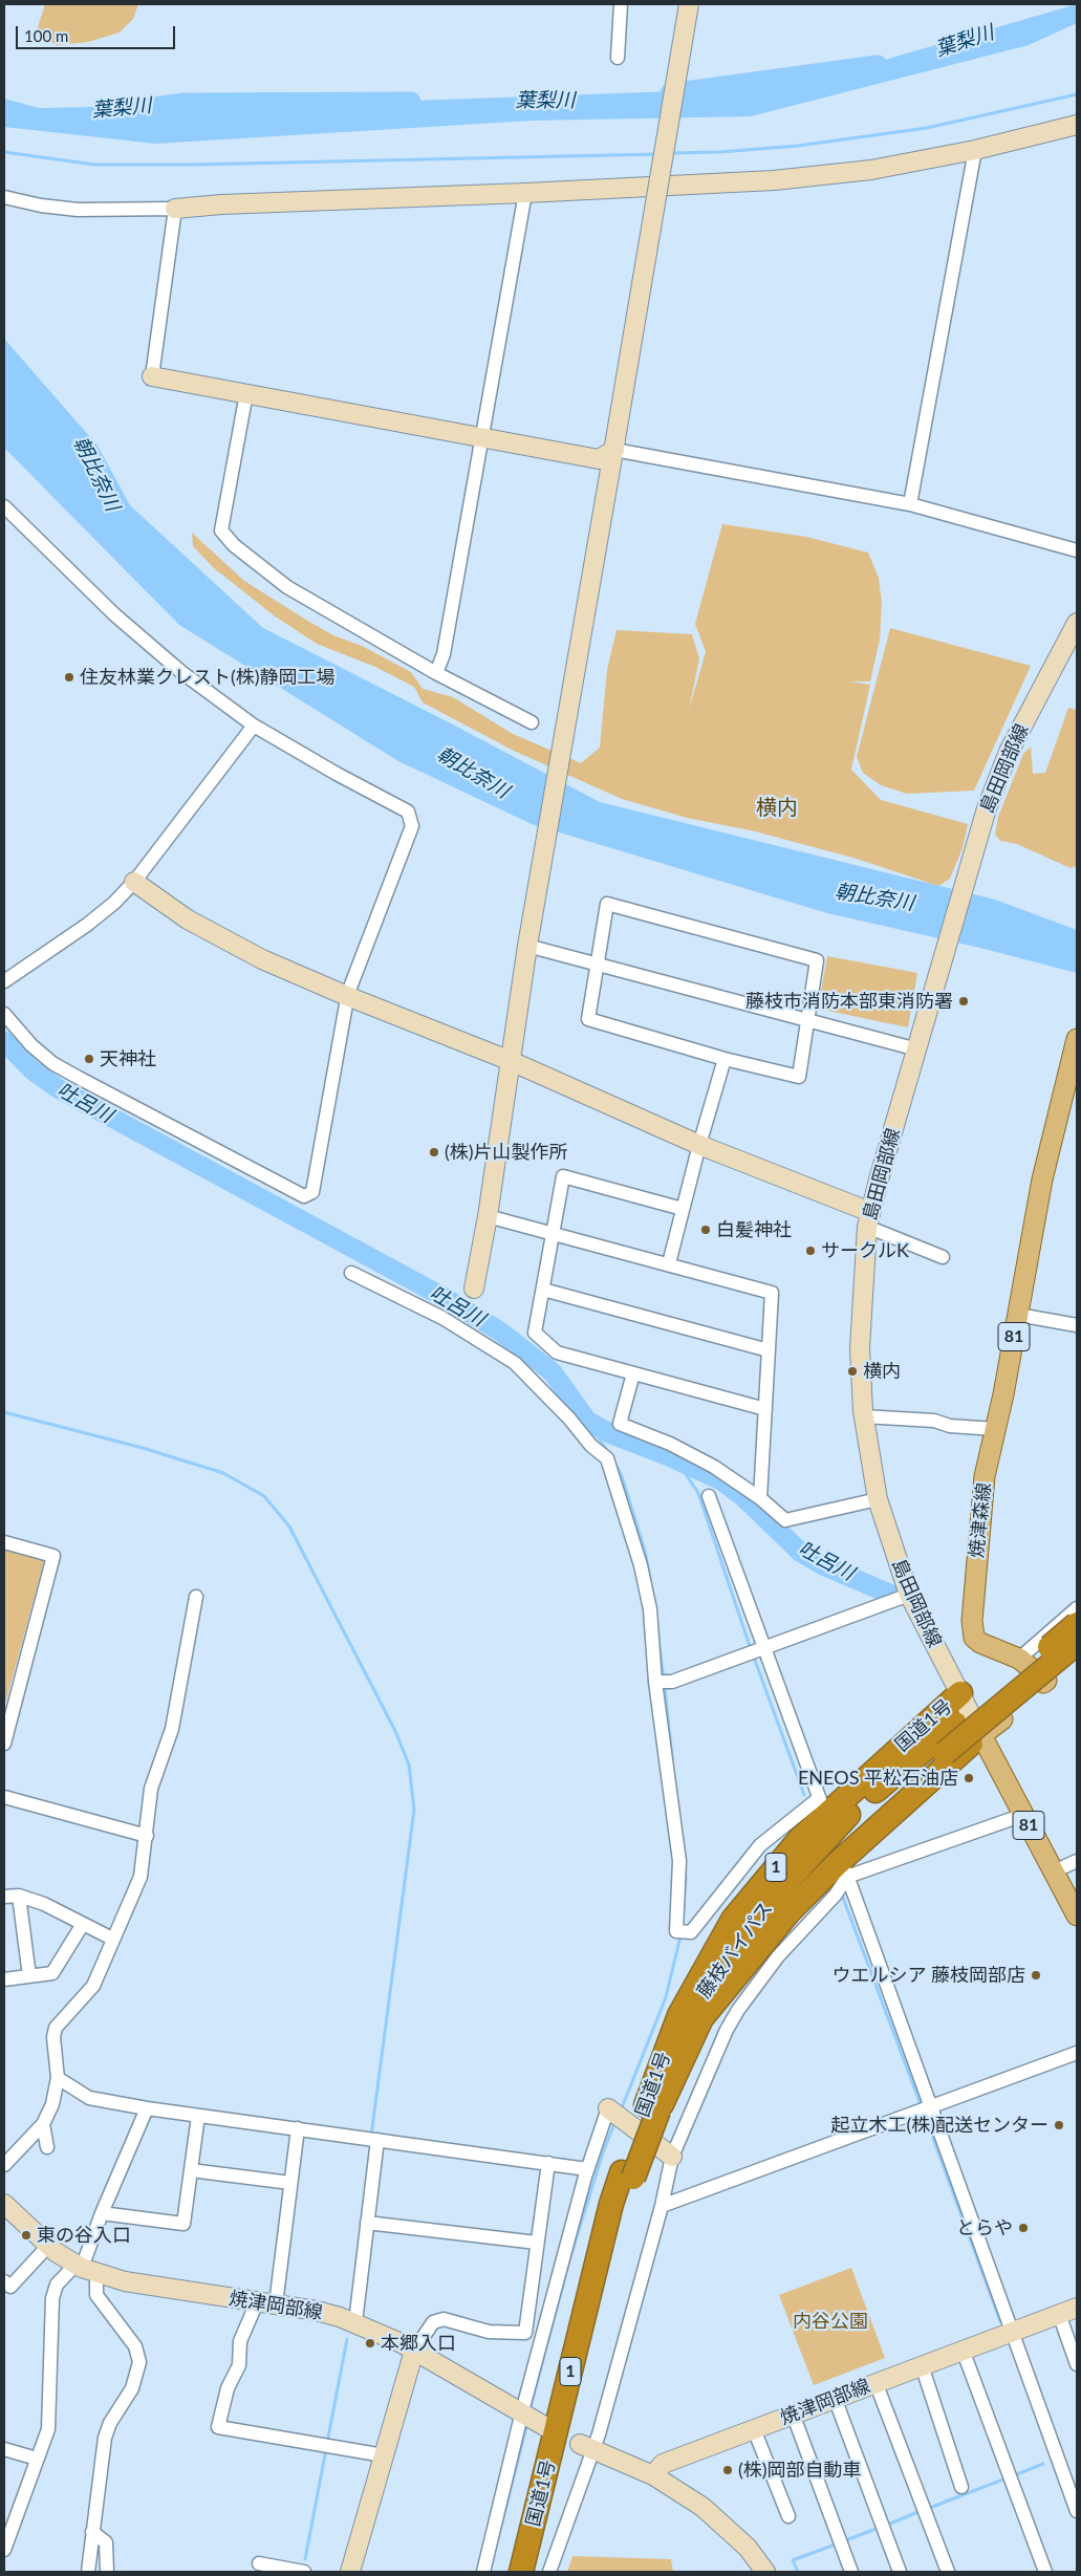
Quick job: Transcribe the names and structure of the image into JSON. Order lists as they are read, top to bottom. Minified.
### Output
{"streets":{"highway":["国道1号","1","藤枝バイパス"],"main road":["81","焼津森線"],"street":["島田岡部線","焼津岡部線"]},"crossings":[["島田岡部線","81"],["島田岡部線","国道1号"],["81","国道1号"],["国道1号","藤枝バイパス"]],"districts":["横内"],"water":["葉梨川","朝比奈川","吐呂川"],"parks":["内谷公園"],"places":["住友林業クレスト(株)静岡工場","藤枝市消防本部東消防署","天神社","(株)片山製作所","白髪神社","サークルK","横内","ENEOS 平松石油店","ウエルシア 藤枝岡部店","起立木工(株)配送センター","とらや","東の谷入口","本郷入口","(株)岡部自動車"],"scale_bar":"100 m"}
